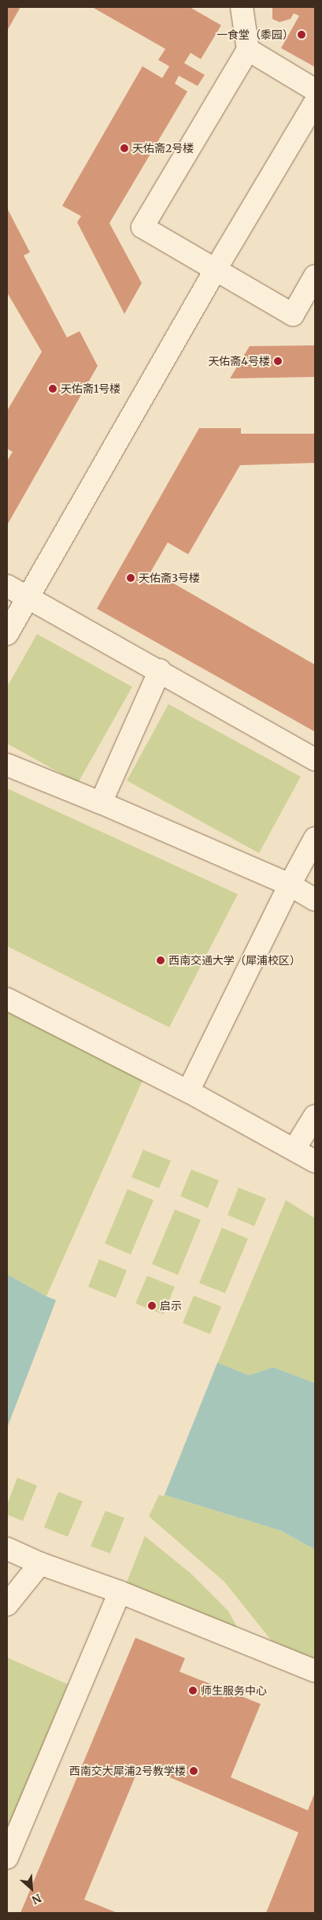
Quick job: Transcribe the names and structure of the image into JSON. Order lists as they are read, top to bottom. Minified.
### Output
{"places":["一食堂（黍园）","天佑斋2号楼","天佑斋4号楼","天佑斋1号楼","天佑斋3号楼","西南交通大学（犀浦校区）","启示","师生服务中心","西南交大犀浦2号教学楼"],"north":"bottom right"}
